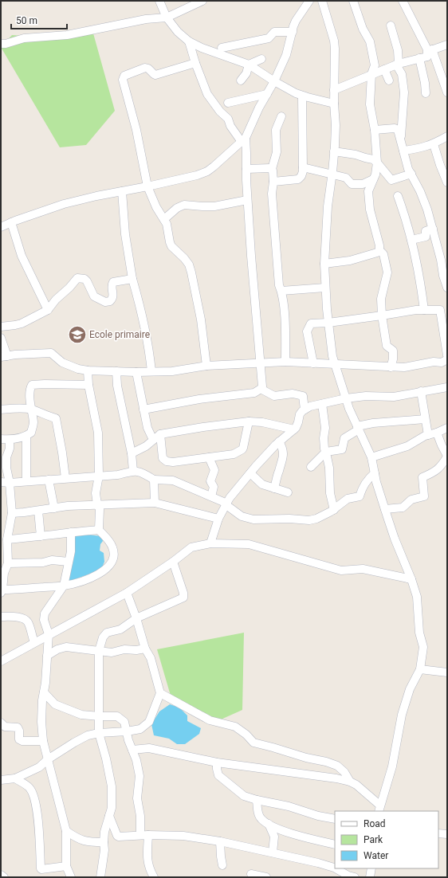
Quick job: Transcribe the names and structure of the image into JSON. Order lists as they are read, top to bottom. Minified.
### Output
{"places":{"school or university":["Ecole primaire"]},"legend":["Road","Park","Water"],"scale_bar":"50 m"}
